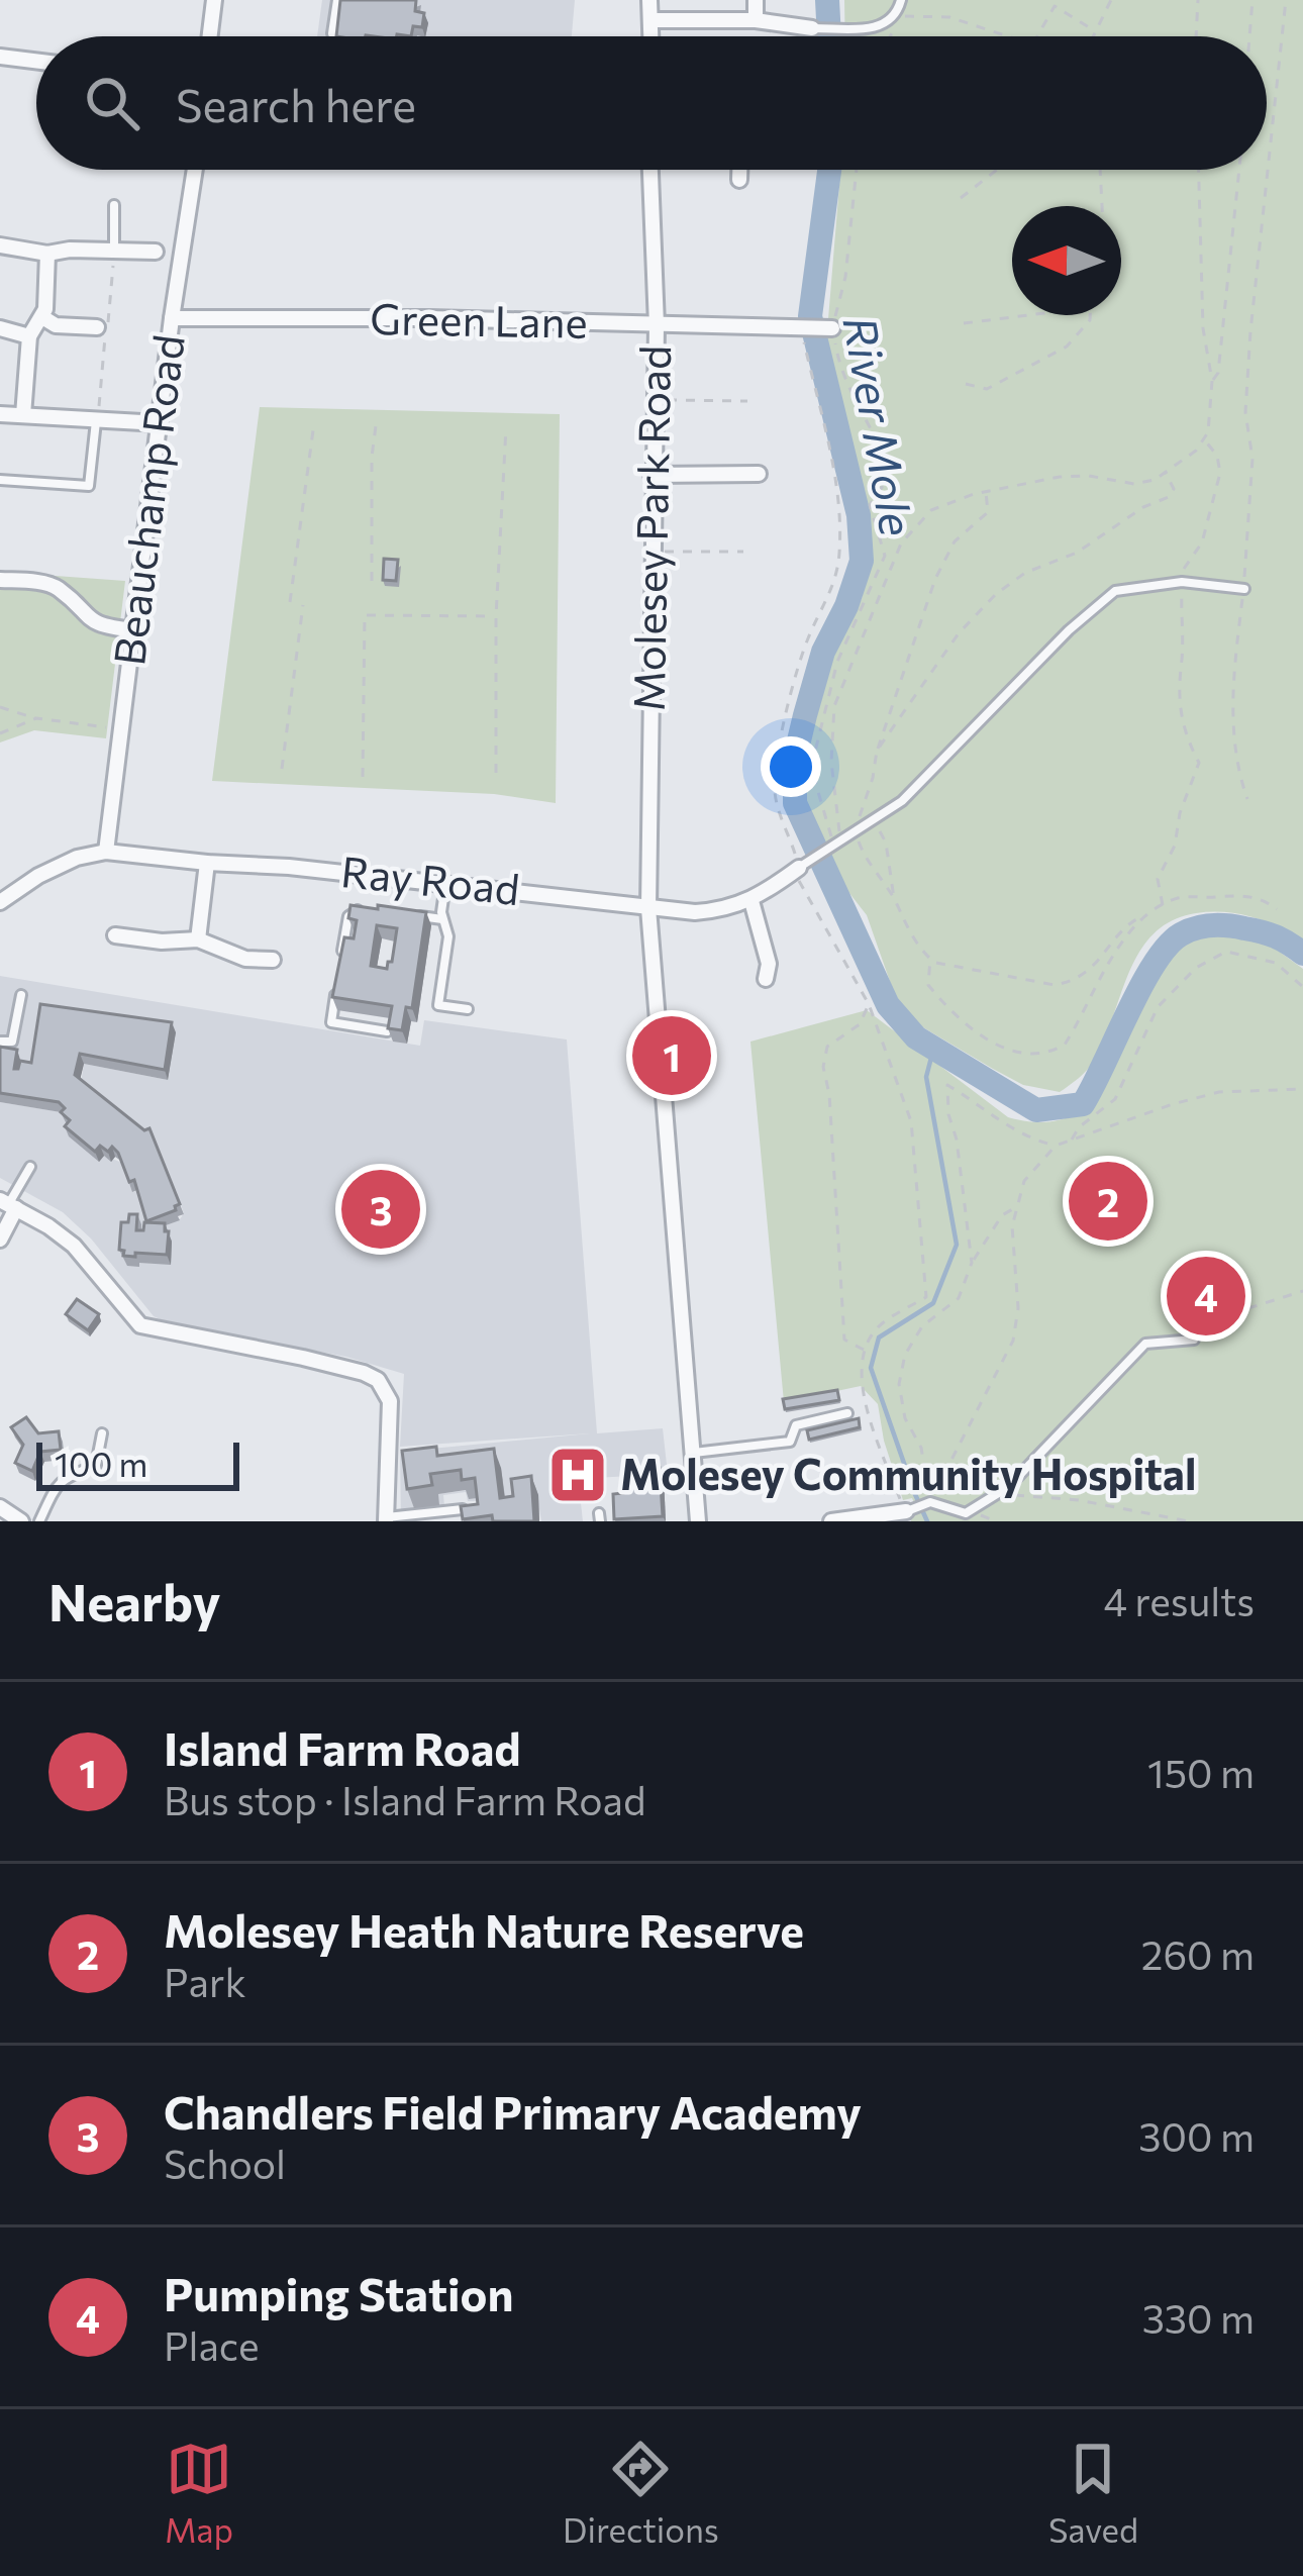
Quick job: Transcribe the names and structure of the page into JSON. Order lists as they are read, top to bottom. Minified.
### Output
{"streets":{"street":["Green Lane","Beauchamp Road","Molesey Park Road","Ray Road"]},"crossings":[["Green Lane","Beauchamp Road"],["Green Lane","Molesey Park Road"],["Beauchamp Road","Ray Road"],["Molesey Park Road","Ray Road"]],"water":["River Mole"],"places":{"hospital":["Molesey Community Hospital"]},"scale_bar":"100 m","north":"left","page":{"search":"Search here","pins":["1","2","3","4"],"scale":"100 m","heading":["Nearby","4 results"],"list":[{"mark":"1","name":"Island Farm Road","note":"Bus stop · Island Farm Road","value":"150 m"},{"mark":"2","name":"Molesey Heath Nature Reserve","note":"Park","value":"260 m"},{"mark":"3","name":"Chandlers Field Primary Academy","note":"School","value":"300 m"},{"mark":"4","name":"Pumping Station","note":"Place","value":"330 m"}],"nav":["Map","Directions","Saved"]}}
